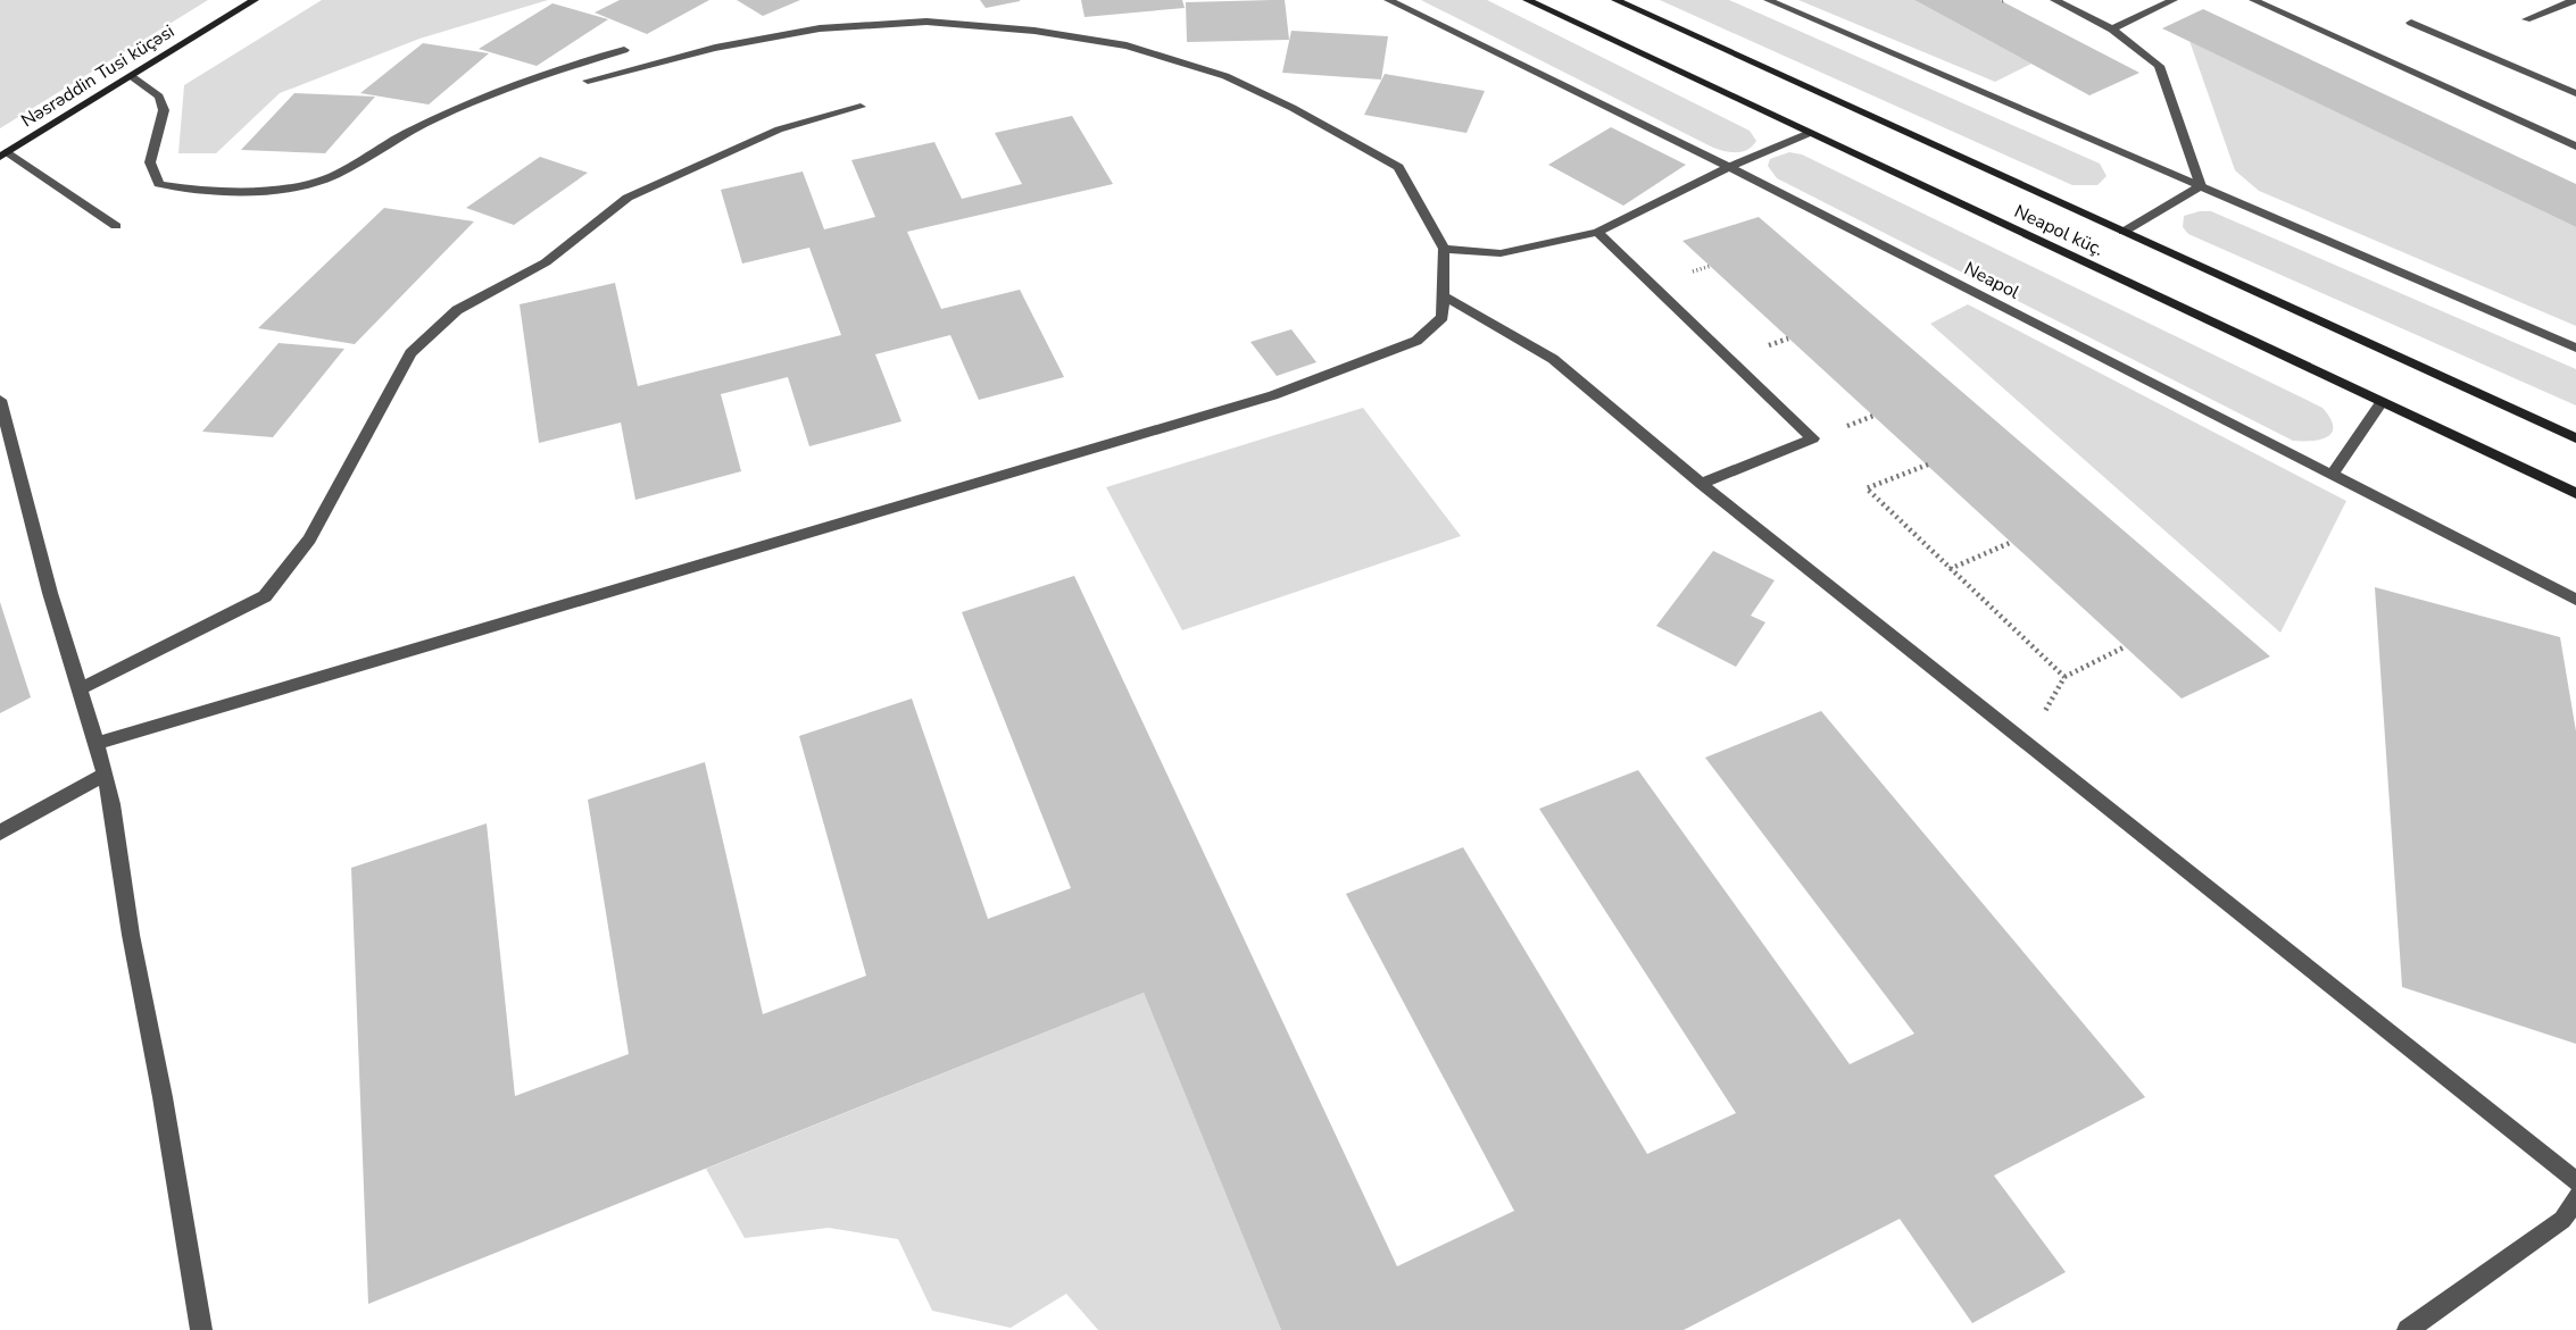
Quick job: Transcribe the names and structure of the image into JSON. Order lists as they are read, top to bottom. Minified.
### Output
{"streets":{"main road":["Nəsrəddin Tusi küçəsi","Neapol küç."],"street":["Neapol"]}}
